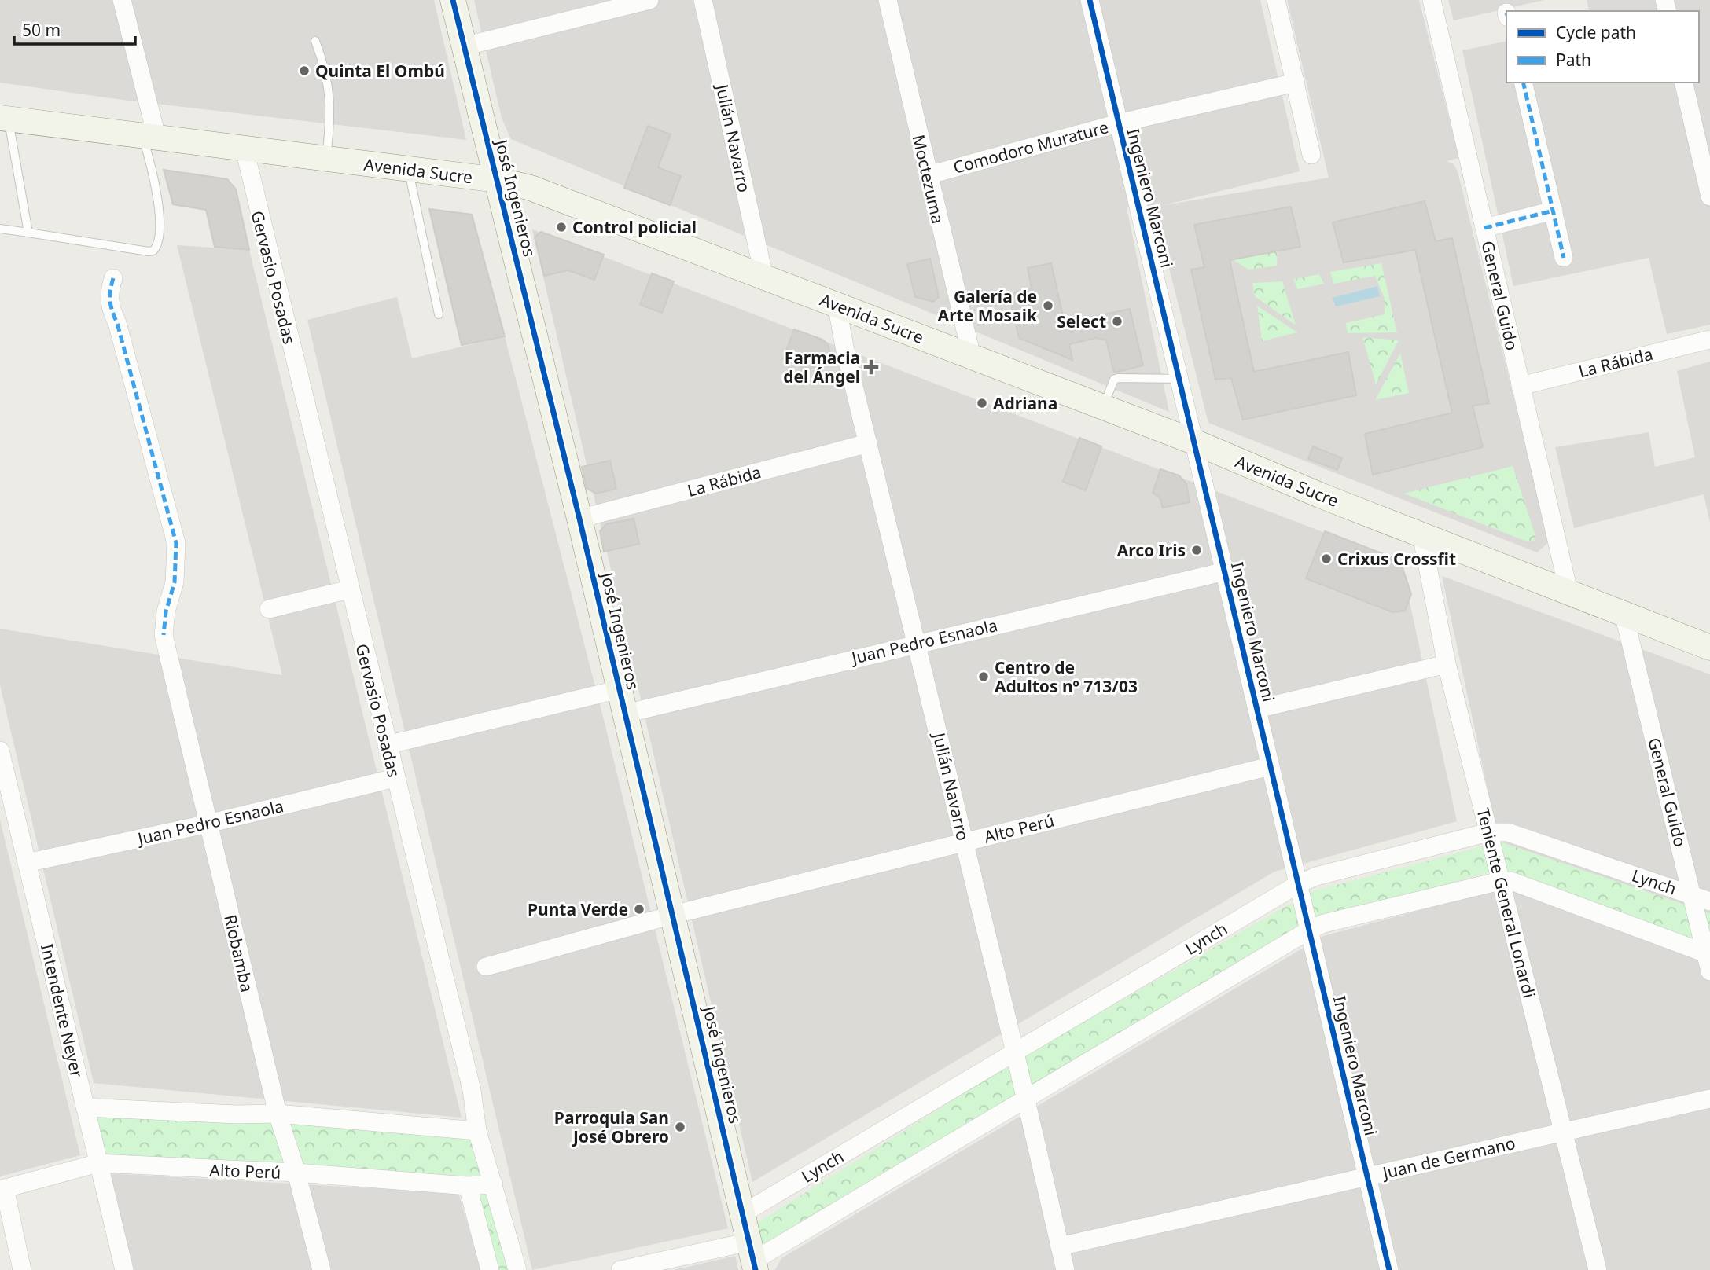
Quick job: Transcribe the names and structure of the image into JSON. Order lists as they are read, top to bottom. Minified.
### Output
{"streets":{"main road":["Avenida Sucre","José Ingenieros"],"street":["Julián Navarro","Comodoro Murature","Moctezuma","Ingeniero Marconi","Gervasio Posadas","General Guido","La Rábida","Juan Pedro Esnaola","Alto Perú","Lynch","Teniente General Lonardi","Riobamba","Intendente Neyer","Juan de Germano"]},"crossings":[["Julián Navarro","Avenida Sucre"],["Julián Navarro","La Rábida"],["Julián Navarro","Juan Pedro Esnaola"],["Julián Navarro","Alto Perú"],["Julián Navarro","Lynch"],["Julián Navarro","Juan de Germano"],["Comodoro Murature","Moctezuma"],["Comodoro Murature","Ingeniero Marconi"],["Avenida Sucre","Moctezuma"],["Avenida Sucre","José Ingenieros"],["Avenida Sucre","Ingeniero Marconi"],["Avenida Sucre","Gervasio Posadas"],["Avenida Sucre","General Guido"],["Avenida Sucre","Teniente General Lonardi"],["José Ingenieros","La Rábida"],["José Ingenieros","Juan Pedro Esnaola"],["José Ingenieros","Alto Perú"],["José Ingenieros","Lynch"],["Ingeniero Marconi","Juan Pedro Esnaola"],["Ingeniero Marconi","Alto Perú"],["Ingeniero Marconi","Lynch"],["Ingeniero Marconi","Juan de Germano"],["Gervasio Posadas","Juan Pedro Esnaola"],["Gervasio Posadas","Alto Perú"],["General Guido","La Rábida"],["General Guido","Lynch"],["Juan Pedro Esnaola","Riobamba"],["Juan Pedro Esnaola","Intendente Neyer"],["Alto Perú","Riobamba"],["Alto Perú","Intendente Neyer"],["Lynch","Teniente General Lonardi"],["Teniente General Lonardi","Juan de Germano"]],"places":{"other":["Quinta El Ombú","Control policial","Galería de Arte Mosaik","Select","Adriana","Arco Iris","Crixus Crossfit","Centro de Adultos nº 713/03","Punta Verde","Parroquia San José Obrero"],"health":["Farmacia del Ángel"]},"legend":["Cycle path","Path"],"scale_bar":"50 m"}
